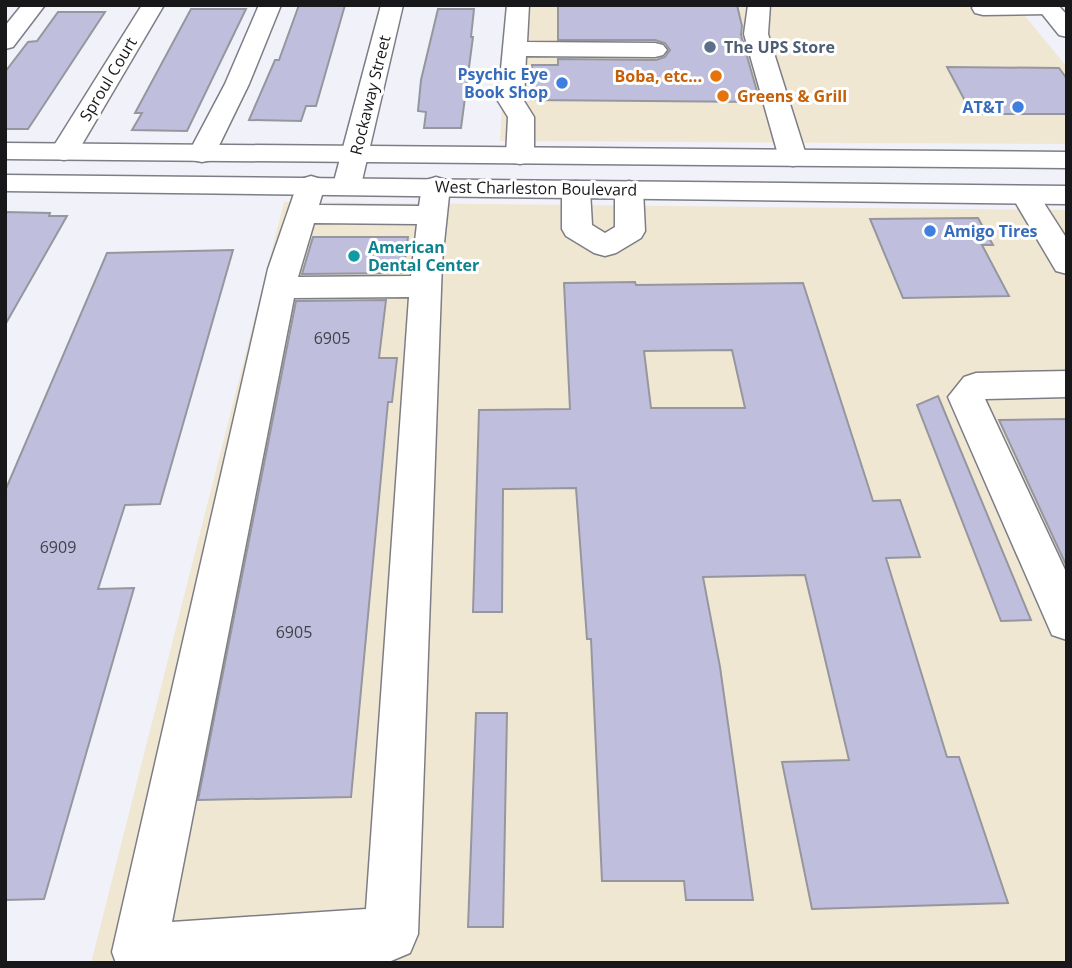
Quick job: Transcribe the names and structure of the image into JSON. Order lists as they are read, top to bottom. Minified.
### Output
{"streets":{"main road":["Sproul Court","Rockaway Street","West Charleston Boulevard"]},"crossings":[["Sproul Court","West Charleston Boulevard"],["Rockaway Street","West Charleston Boulevard"]],"places":["The UPS Store","Boba, etc...","Psychic Eye Book Shop","Greens & Grill","AT&T","Amigo Tires","American Dental Center"],"house_numbers":["6905","6909","6905"]}
